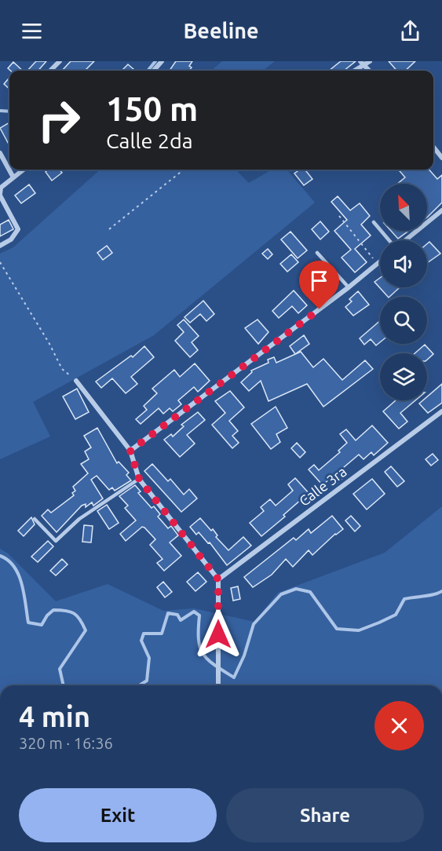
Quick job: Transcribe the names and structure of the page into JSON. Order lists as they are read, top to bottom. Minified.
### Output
{"streets":{"street":["Calle 3ra"]},"north":"top left","page":{"header":"Beeline","turn":["150 m","Calle 2da"],"heading":["4 min","320 m · 16:36"],"buttons":["Exit","Share"]}}
